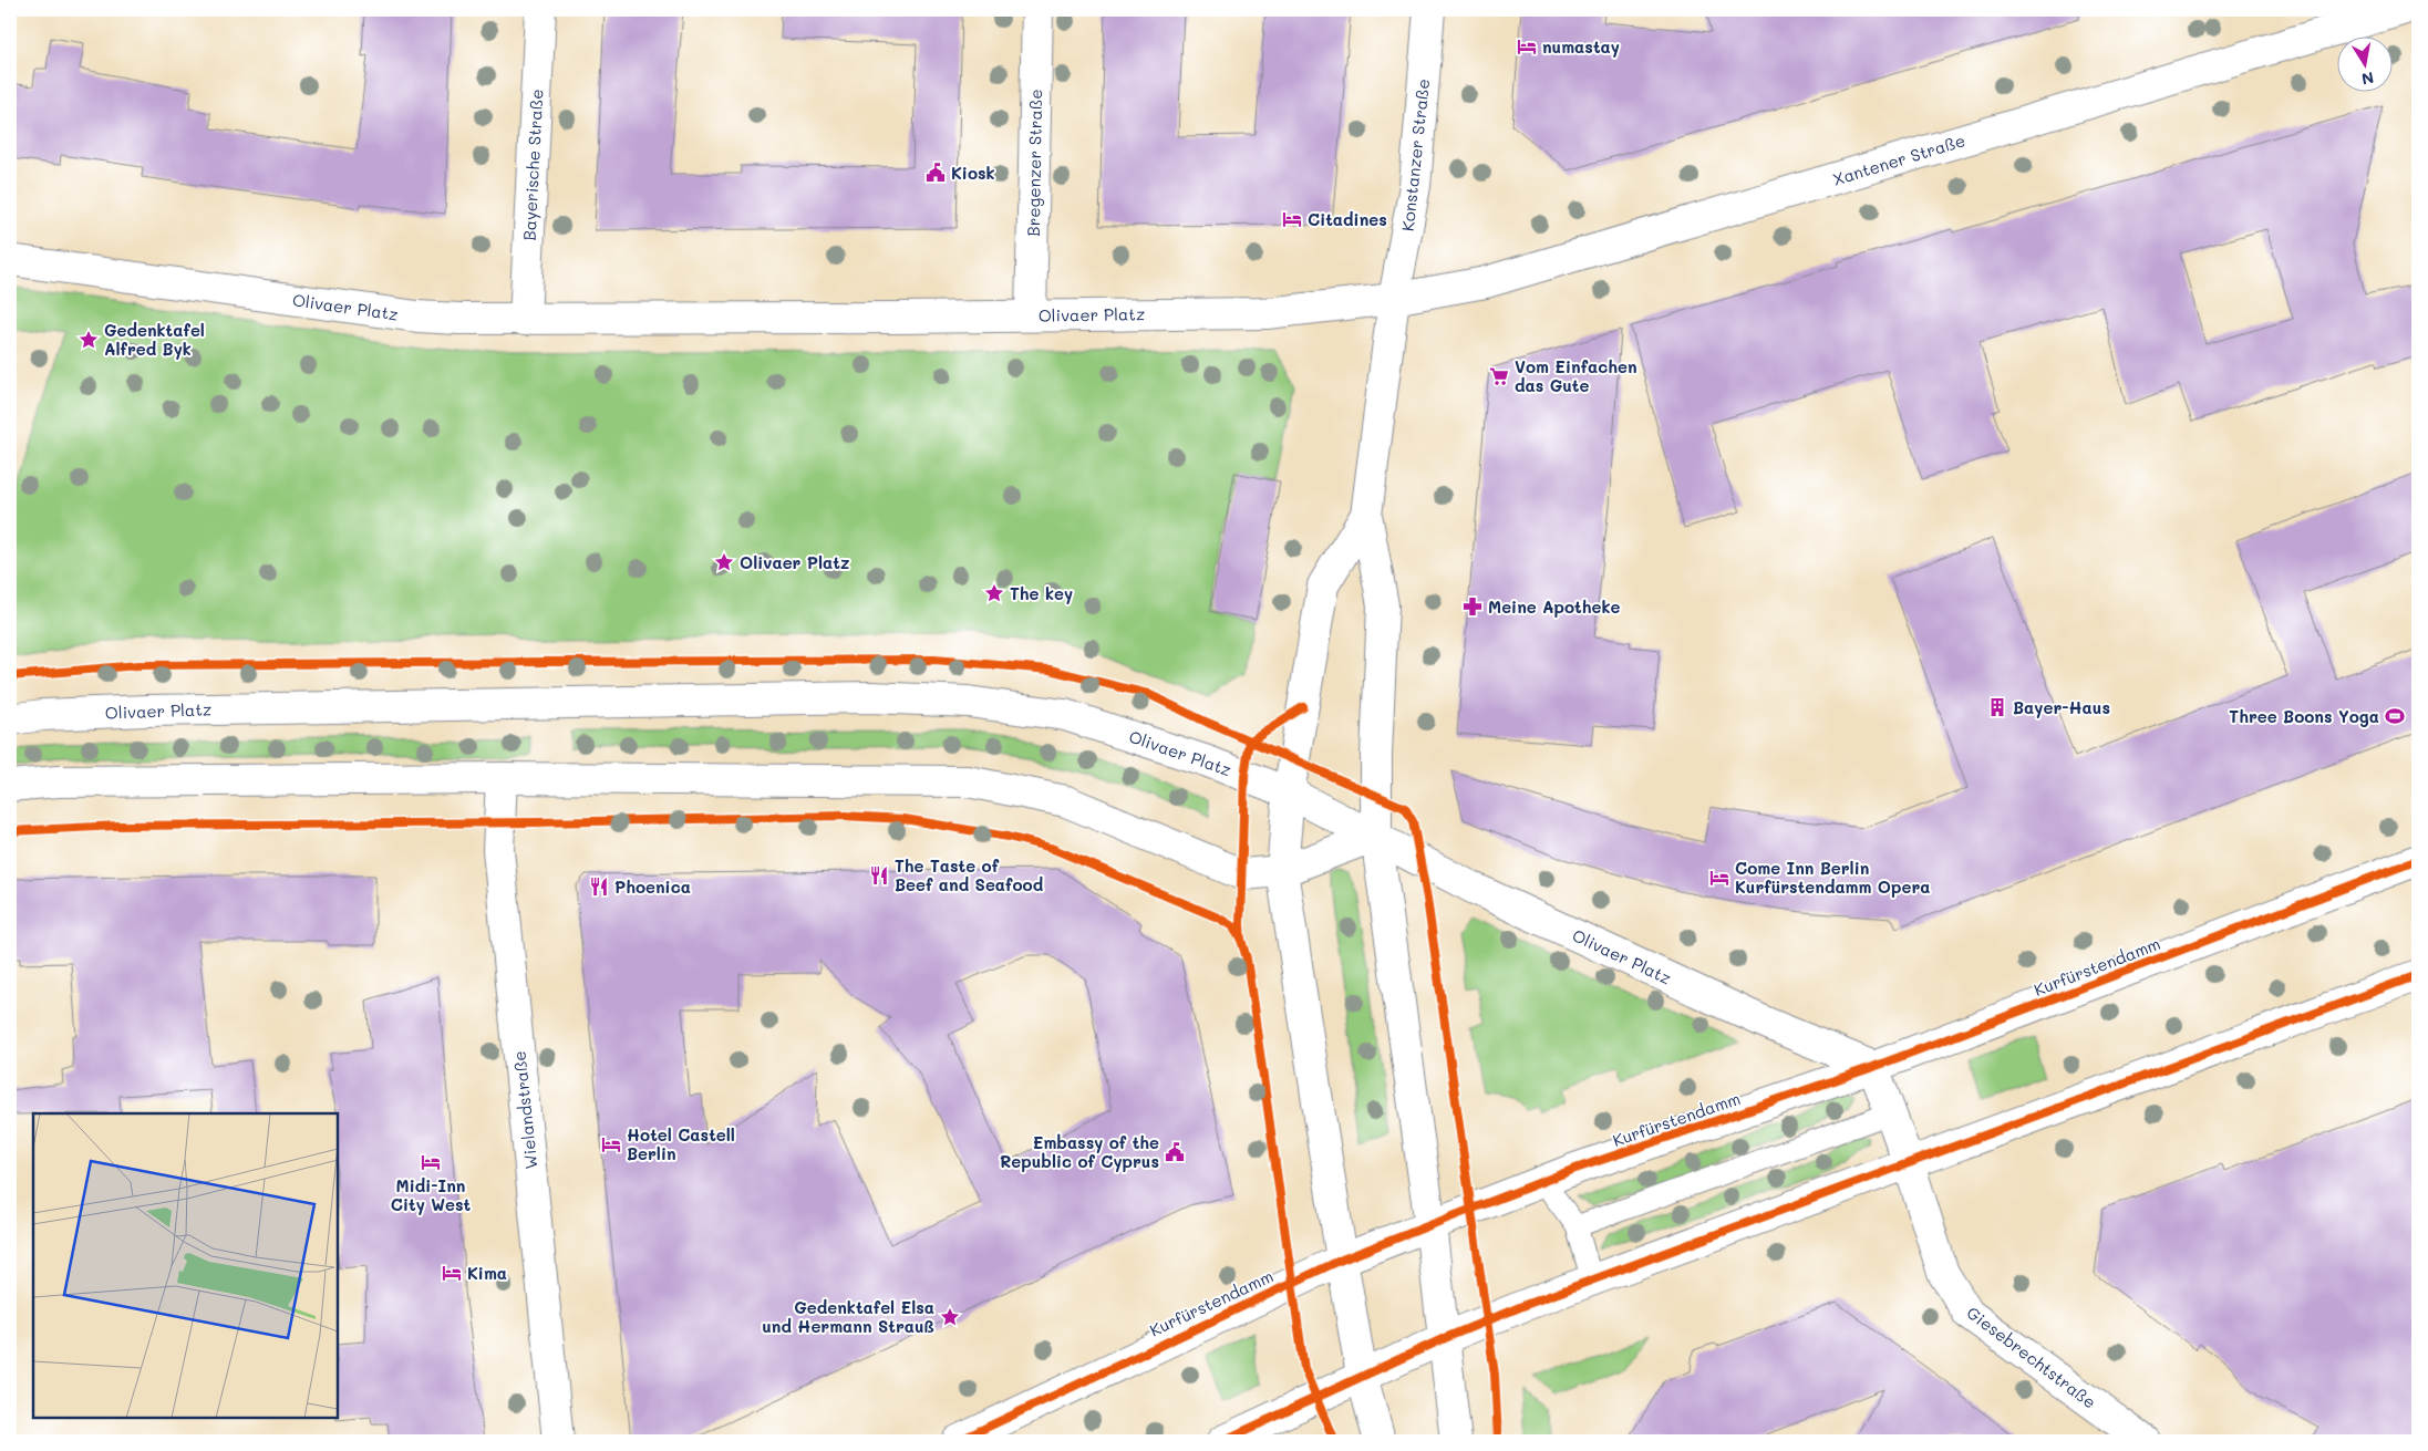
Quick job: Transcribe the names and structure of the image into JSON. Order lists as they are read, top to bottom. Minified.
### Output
{"streets":{"main road":["Konstanzer Straße","Xantener Straße","Bregenzer Straße","Bayerische Straße","Olivaer Platz","Kurfürstendamm","Wielandstraße","Giesebrechtstraße"]},"crossings":[["Konstanzer Straße","Xantener Straße"],["Konstanzer Straße","Olivaer Platz"],["Xantener Straße","Olivaer Platz"],["Bregenzer Straße","Olivaer Platz"],["Bayerische Straße","Olivaer Platz"],["Olivaer Platz","Kurfürstendamm"],["Olivaer Platz","Giesebrechtstraße"],["Kurfürstendamm","Giesebrechtstraße"]],"places":{"hotel":["numastay","Citadines","Come Inn Berlin Kurfürstendamm Opera","Hotel Castell Berlin","Midi-Inn City West","Kima"],"public building":["Kiosk","Embassy of the Republic of Cyprus"],"place":["Gedenktafel Alfred Byk","Olivaer Platz","The key","Gedenktafel Elsa und Hermann Strauß"],"supermarket":["Vom Einfachen das Gute"],"pharmacy":["Meine Apotheke"],"building":["Bayer-Haus"],"sports":["Three Boons Yoga"],"restaurant":["The Taste of Beef and Seafood","Phoenica"]},"north":"bottom"}
